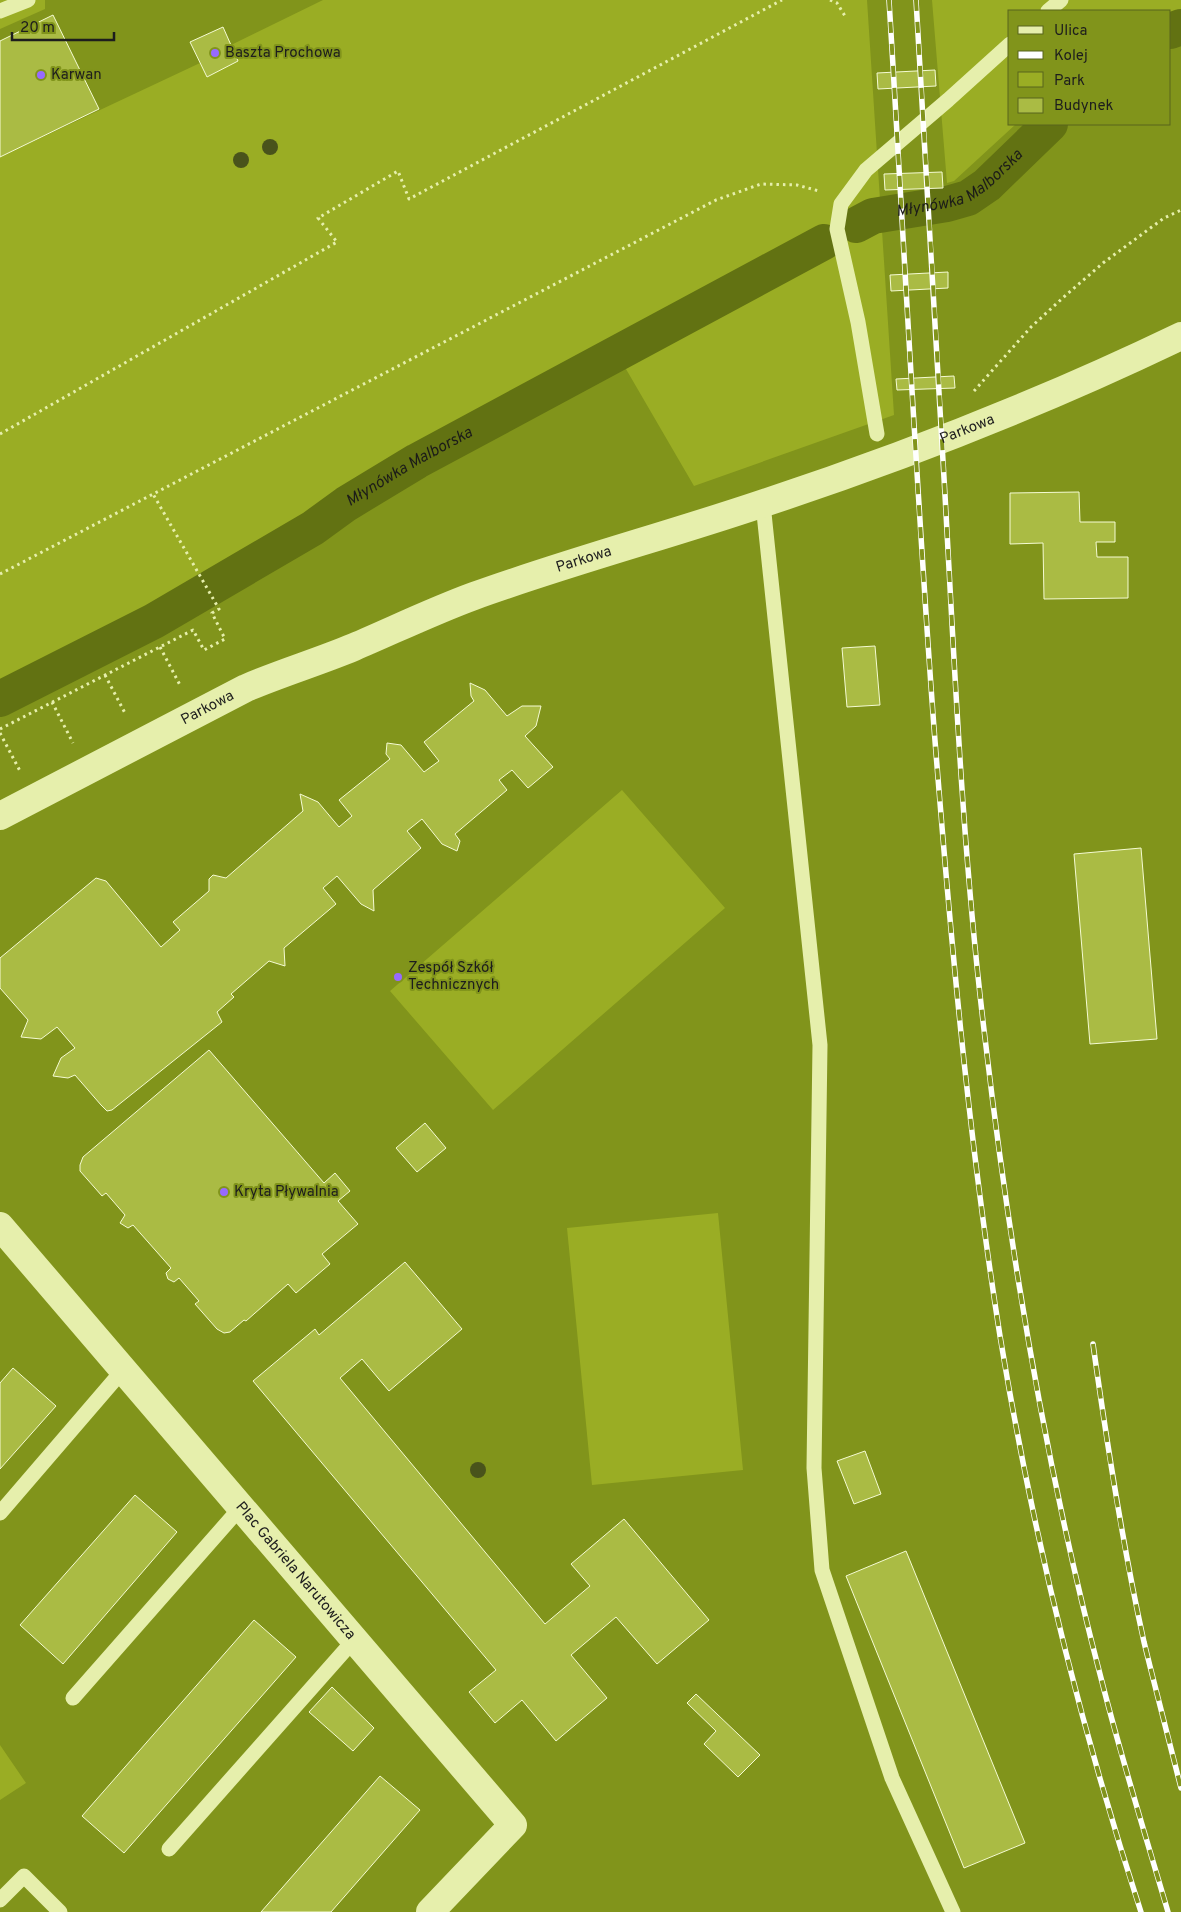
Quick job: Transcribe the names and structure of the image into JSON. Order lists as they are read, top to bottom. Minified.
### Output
{"streets":{"street":["Parkowa","Plac Gabriela Narutowicza"]},"water":["Młynówka Malborska"],"places":["Baszta Prochowa","Karwan","Zespół Szkół Technicznych","Kryta Pływalnia"],"legend":["Ulica","Kolej","Park","Budynek"],"scale_bar":"20 m"}
